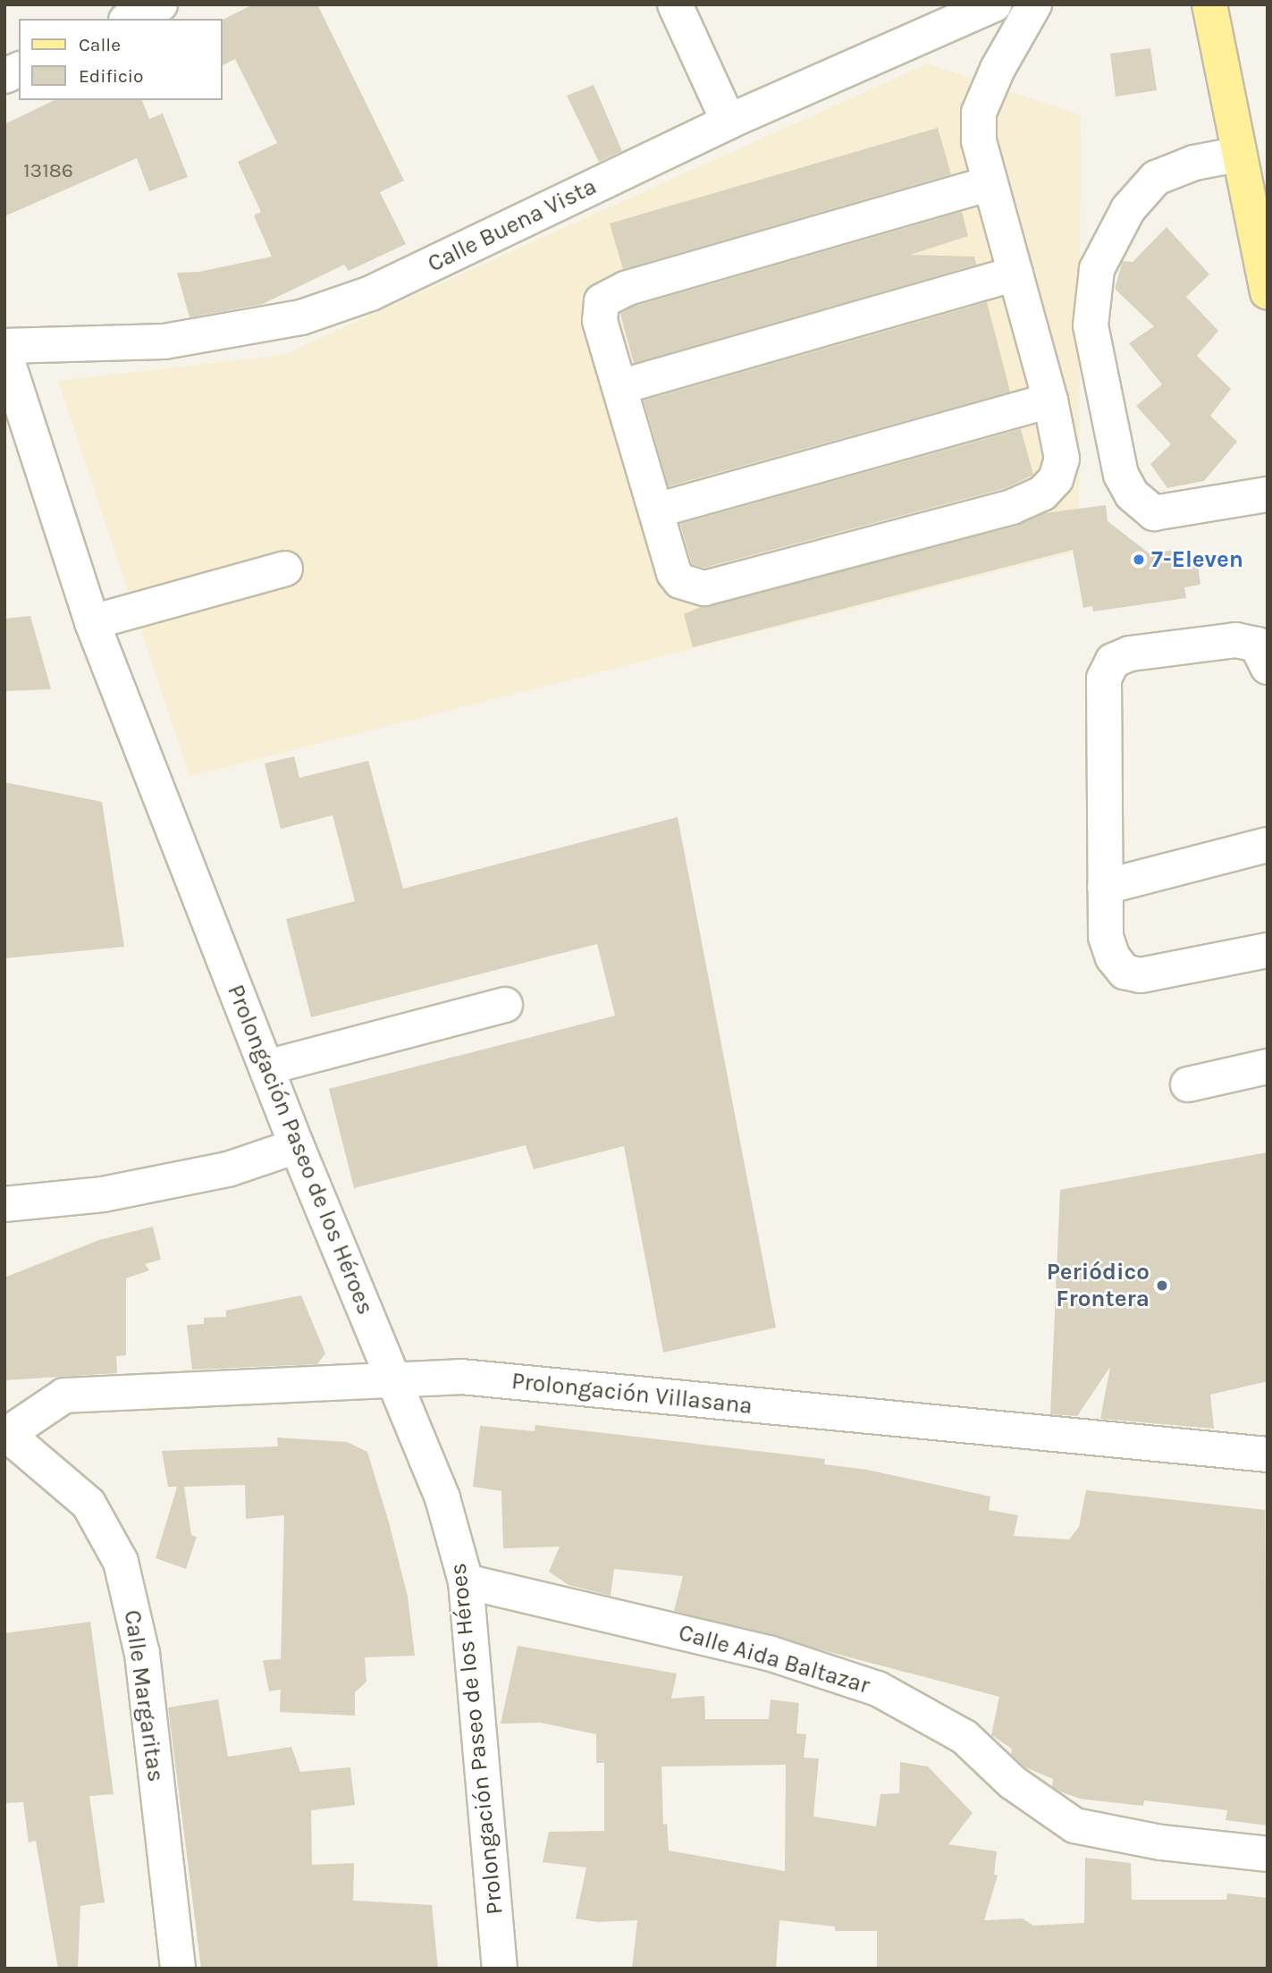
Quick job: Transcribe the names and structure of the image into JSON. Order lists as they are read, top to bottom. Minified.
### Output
{"streets":{"street":["Calle Buena Vista","Prolongación Paseo de los Héroes","Prolongación Villasana","Calle Aida Baltazar","Calle Margaritas"]},"crossings":[["Prolongación Paseo de los Héroes","Prolongación Villasana"],["Prolongación Paseo de los Héroes","Calle Aida Baltazar"],["Prolongación Villasana","Calle Margaritas"]],"places":["7-Eleven","Periódico Frontera"],"house_numbers":["13186"],"legend":["Calle","Edificio"]}
